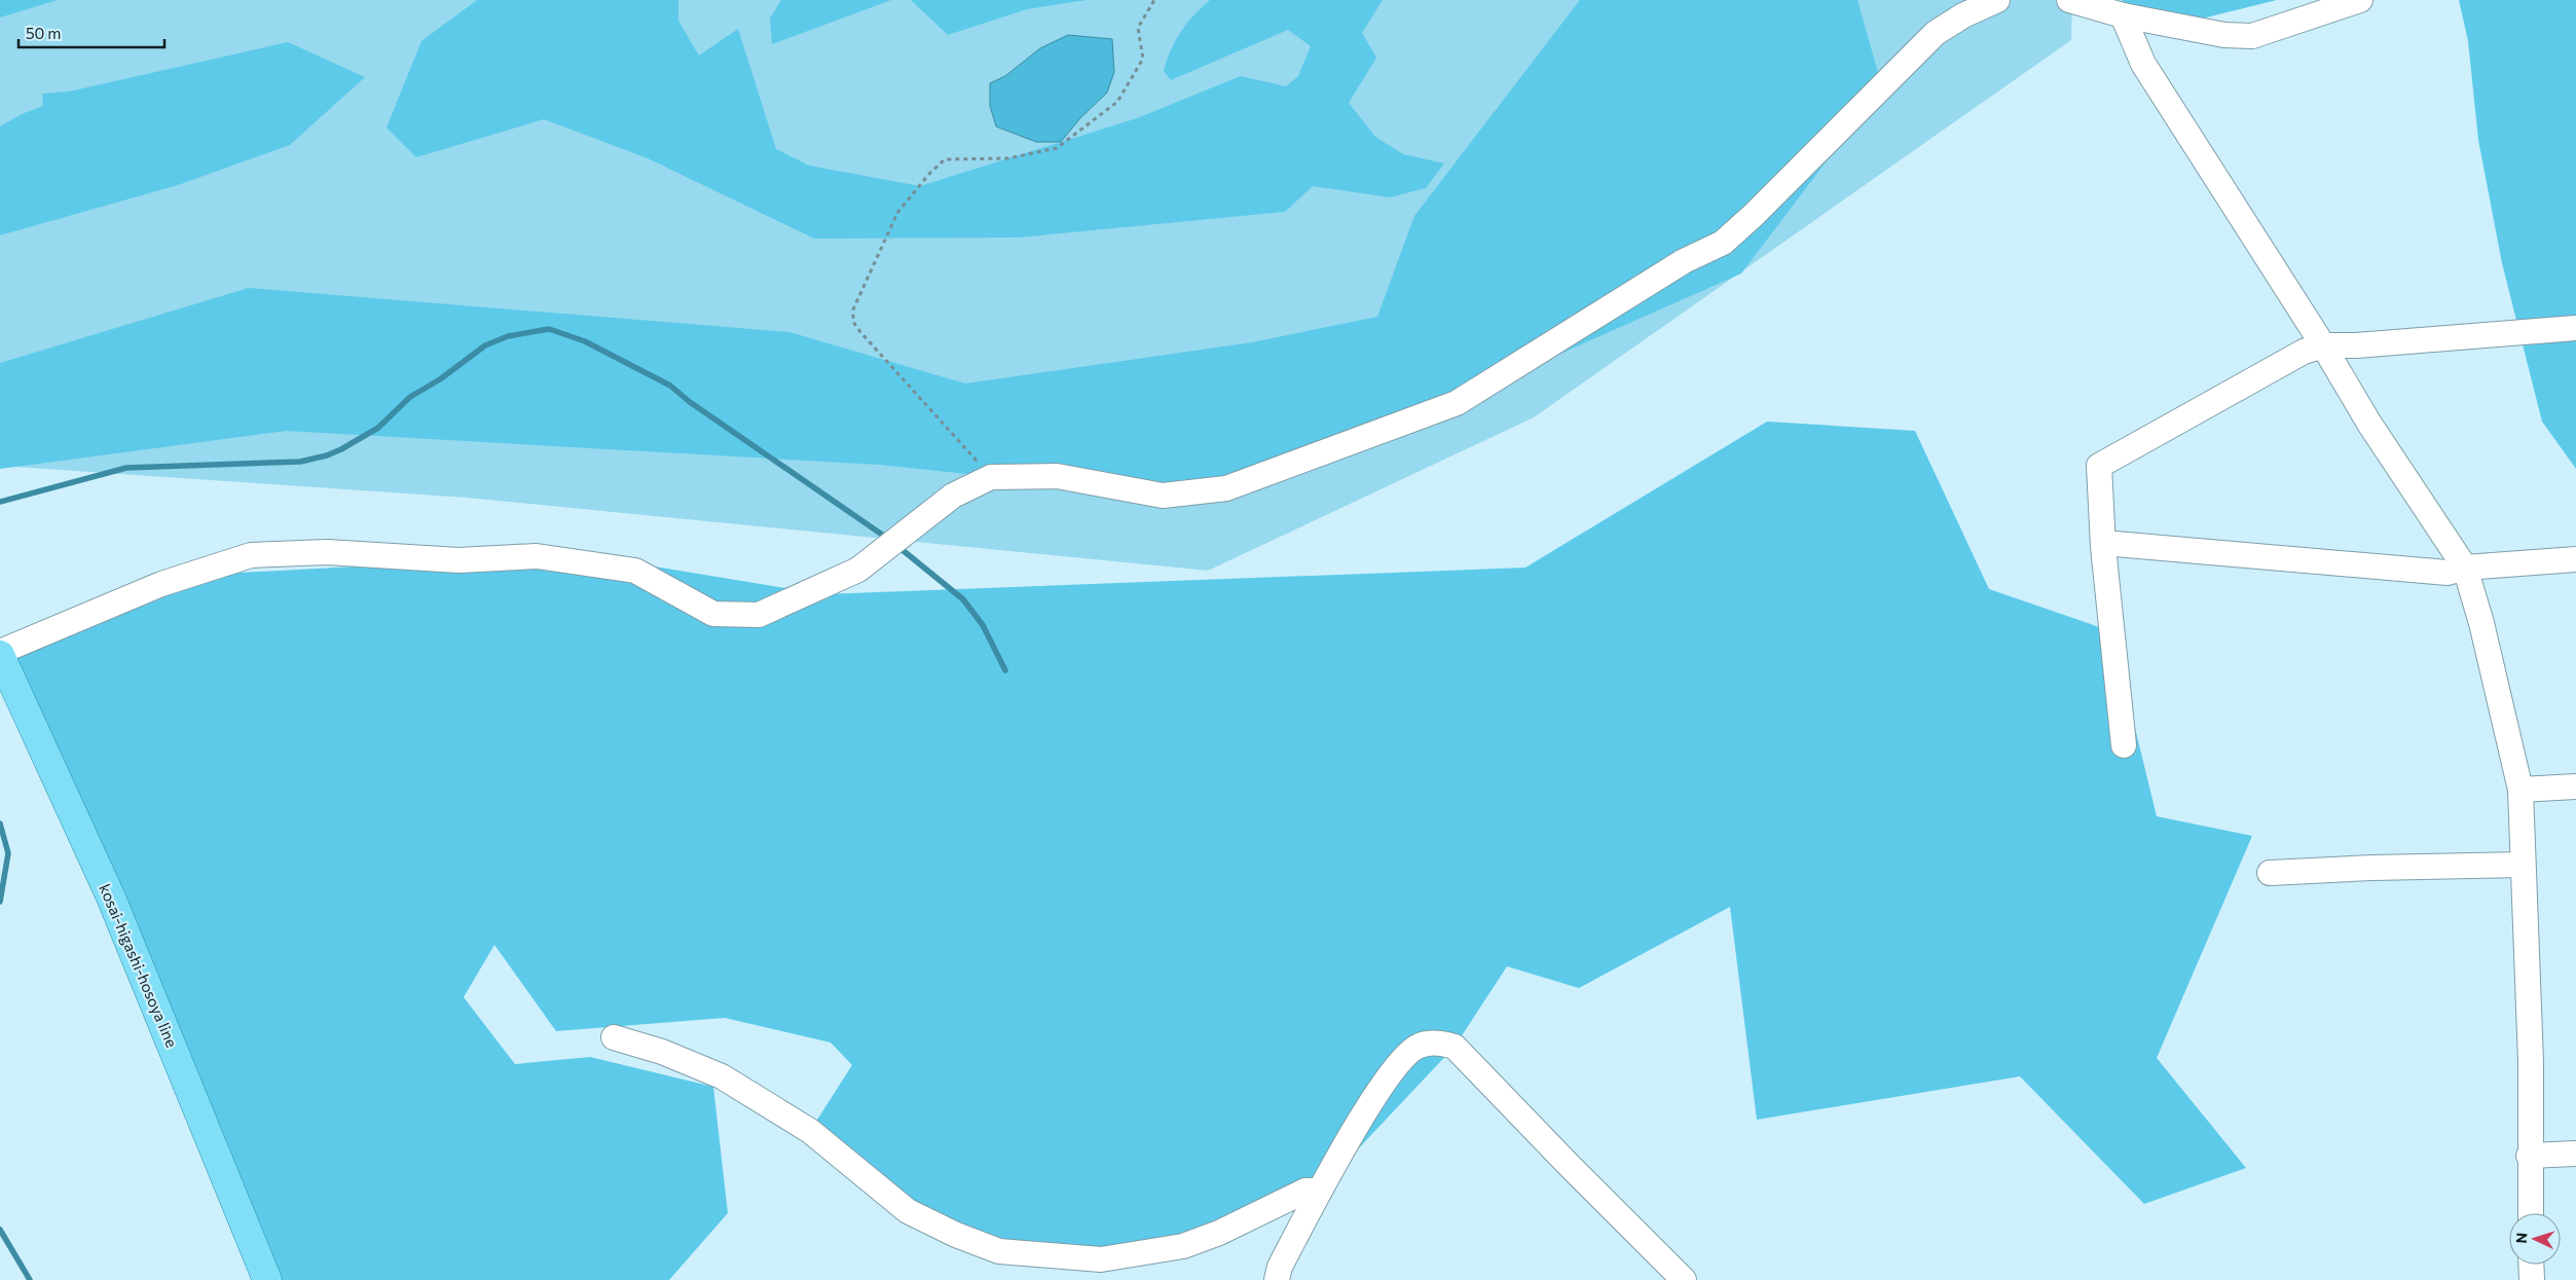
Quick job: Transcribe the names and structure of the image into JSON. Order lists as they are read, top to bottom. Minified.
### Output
{"streets":{"main road":["kosai-higashi-hosoya line"]},"scale_bar":"50 m","north":"left"}
